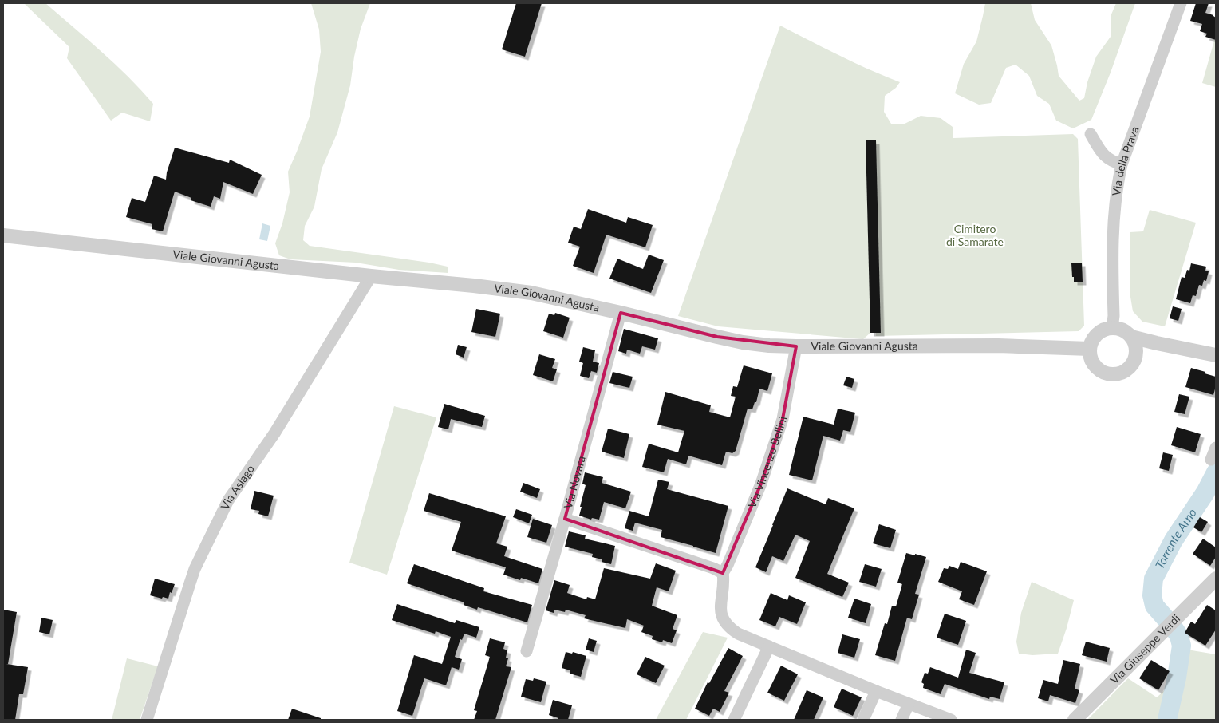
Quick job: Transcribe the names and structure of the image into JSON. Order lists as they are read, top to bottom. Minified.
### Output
{"streets":{"street":["Via della Prava","Viale Giovanni Agusta","Via Vincenzo Bellini","Via Novara","Via Asiago","Via Giuseppe Verdi"]},"crossings":[["Via della Prava","Viale Giovanni Agusta"],["Viale Giovanni Agusta","Via Vincenzo Bellini"],["Viale Giovanni Agusta","Via Novara"],["Viale Giovanni Agusta","Via Asiago"]],"water":["Torrente Arno"],"parks":["Cimitero di Samarate"]}
